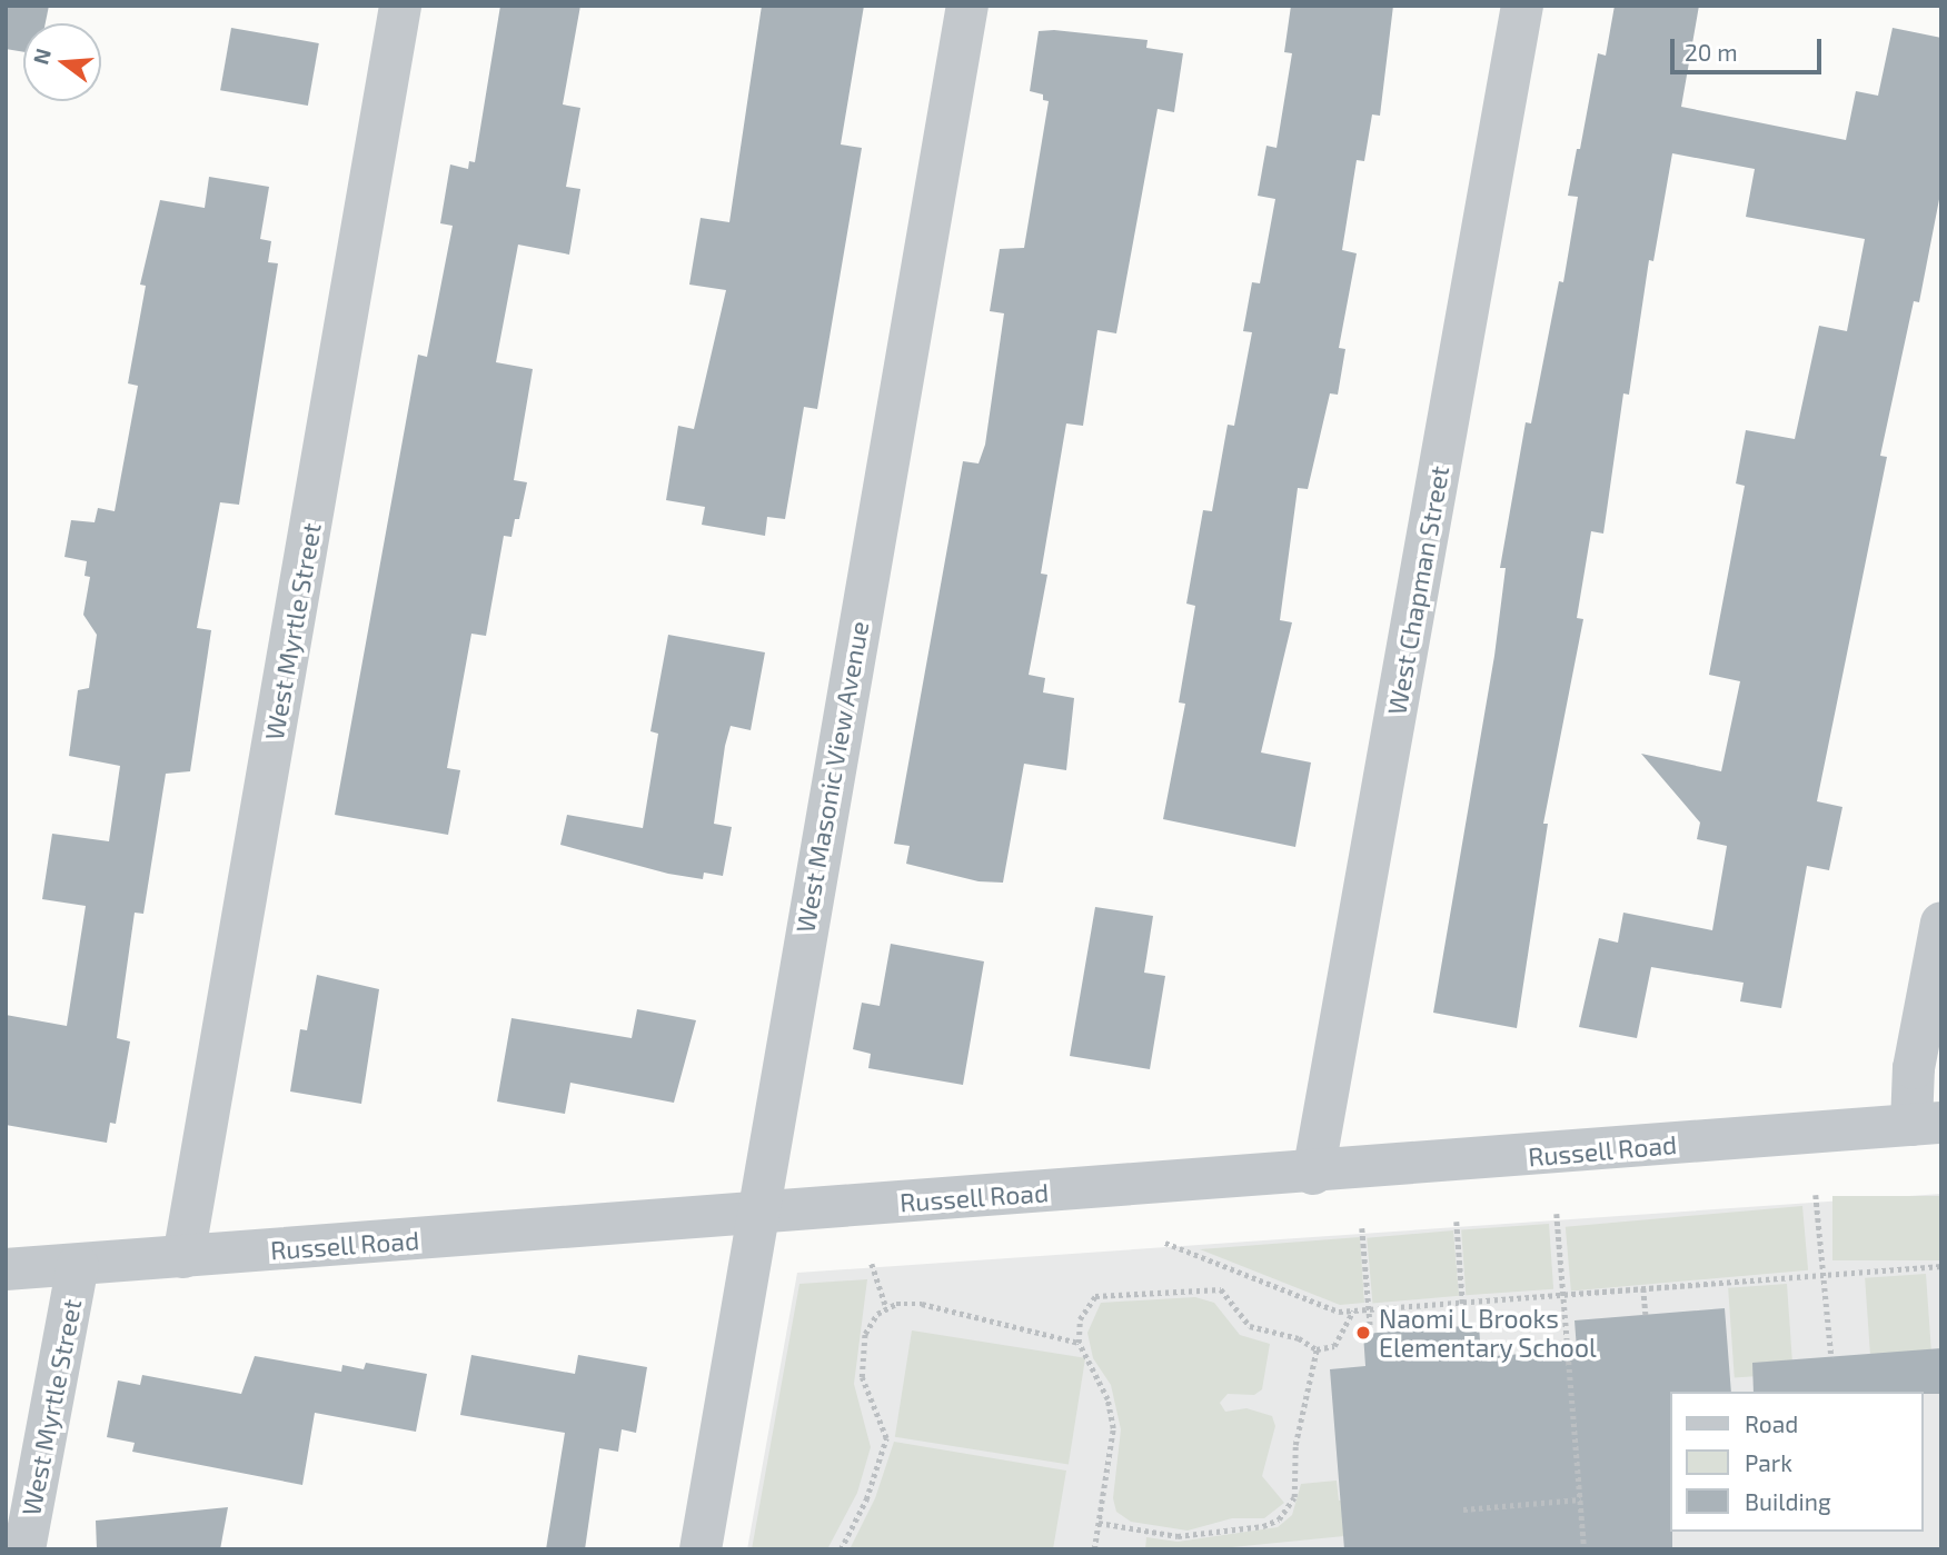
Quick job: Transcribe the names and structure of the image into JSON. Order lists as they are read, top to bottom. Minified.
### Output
{"streets":{"street":["West Chapman Street","West Myrtle Street","West Masonic View Avenue","Russell Road"]},"crossings":[["West Chapman Street","Russell Road"],["West Myrtle Street","Russell Road"],["West Masonic View Avenue","Russell Road"]],"places":["Naomi L Brooks Elementary School"],"legend":["Road","Park","Building"],"scale_bar":"20 m","north":"left"}
